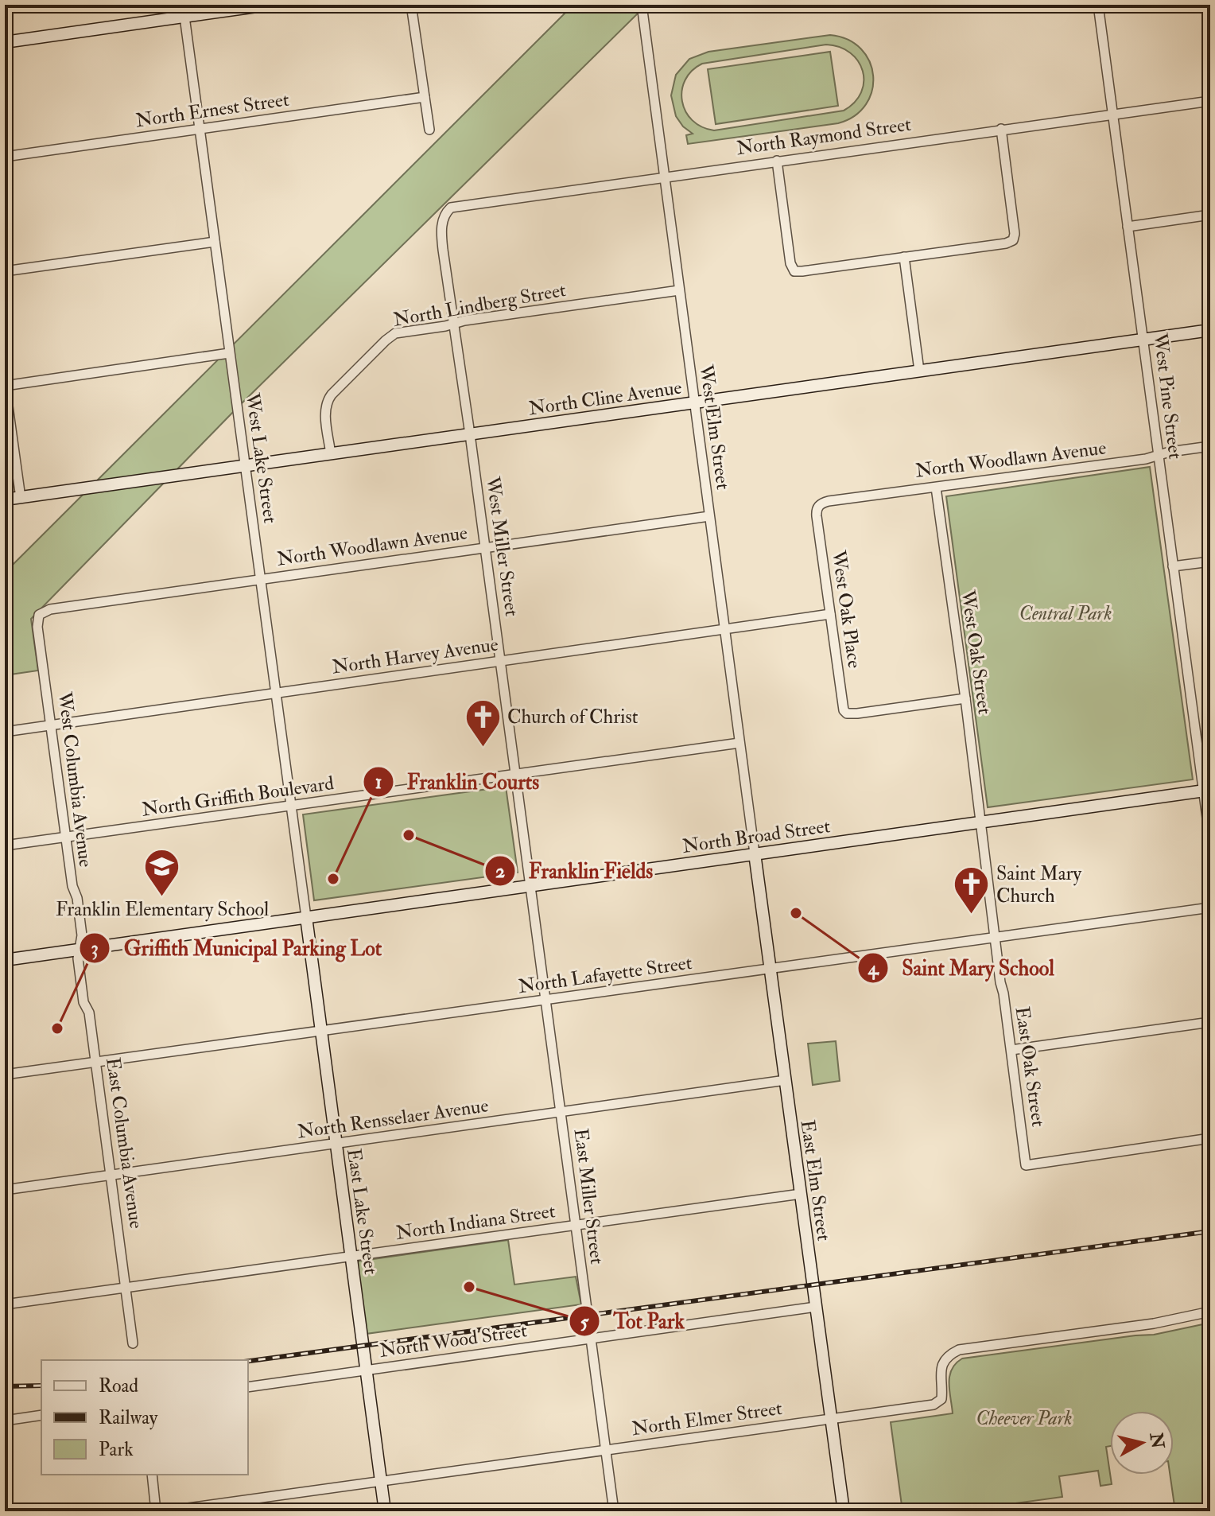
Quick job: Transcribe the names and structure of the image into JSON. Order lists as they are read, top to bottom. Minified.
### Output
{"streets":{"street":["North Ernest Street","North Raymond Street","North Lindberg Street","West Pine Street","North Cline Avenue","West Elm Street","West Lake Street","North Woodlawn Avenue","West Miller Street","West Oak Place","West Oak Street","North Harvey Avenue","West Columbia Avenue","North Griffith Boulevard","North Broad Street","North Lafayette Street","East Oak Street","North Rensselaer Avenue","East Columbia Avenue","East Elm Street","East Miller Street","East Lake Street","North Indiana Street","North Wood Street","North Elmer Street"]},"crossings":[["North Ernest Street","West Lake Street"],["North Raymond Street","West Pine Street"],["North Raymond Street","West Elm Street"],["North Raymond Street","West Miller Street"],["North Lindberg Street","North Cline Avenue"],["North Lindberg Street","West Elm Street"],["North Lindberg Street","West Miller Street"],["West Pine Street","North Cline Avenue"],["West Pine Street","North Woodlawn Avenue"],["West Pine Street","North Broad Street"],["North Cline Avenue","West Elm Street"],["North Cline Avenue","West Lake Street"],["North Cline Avenue","West Miller Street"],["West Elm Street","North Woodlawn Avenue"],["West Elm Street","North Harvey Avenue"],["West Elm Street","North Griffith Boulevard"],["West Elm Street","North Broad Street"],["West Elm Street","East Elm Street"],["West Lake Street","North Woodlawn Avenue"],["West Lake Street","North Harvey Avenue"],["West Lake Street","North Griffith Boulevard"],["West Lake Street","North Broad Street"],["West Lake Street","East Lake Street"],["North Woodlawn Avenue","West Miller Street"],["North Woodlawn Avenue","West Oak Place"],["North Woodlawn Avenue","West Oak Street"],["North Woodlawn Avenue","West Columbia Avenue"],["West Miller Street","North Harvey Avenue"],["West Miller Street","North Griffith Boulevard"],["West Miller Street","North Broad Street"],["West Miller Street","East Miller Street"],["West Oak Place","West Oak Street"],["West Oak Place","North Harvey Avenue"],["West Oak Street","North Broad Street"],["West Oak Street","East Oak Street"],["North Harvey Avenue","West Columbia Avenue"],["West Columbia Avenue","North Griffith Boulevard"],["West Columbia Avenue","North Broad Street"],["West Columbia Avenue","East Columbia Avenue"],["North Broad Street","East Oak Street"],["North Broad Street","East Columbia Avenue"],["North Broad Street","East Elm Street"],["North Broad Street","East Miller Street"],["North Broad Street","East Lake Street"],["North Lafayette Street","East Oak Street"],["North Lafayette Street","East Columbia Avenue"],["North Lafayette Street","East Elm Street"],["North Lafayette Street","East Miller Street"],["North Lafayette Street","East Lake Street"],["North Rensselaer Avenue","East Columbia Avenue"],["North Rensselaer Avenue","East Elm Street"],["North Rensselaer Avenue","East Miller Street"],["North Rensselaer Avenue","East Lake Street"],["East Columbia Avenue","North Indiana Street"],["East Elm Street","North Indiana Street"],["East Elm Street","North Wood Street"],["East Elm Street","North Elmer Street"],["East Miller Street","North Indiana Street"],["East Miller Street","North Wood Street"],["East Miller Street","North Elmer Street"],["East Lake Street","North Indiana Street"],["East Lake Street","North Wood Street"],["East Lake Street","North Elmer Street"]],"parks":["Central Park","Cheever Park"],"places":{"church":["Church of Christ","Saint Mary Church"],"other":["Franklin Fields","Franklin Courts","Saint Mary School","Griffith Municipal Parking Lot","Tot Park"],"school or university":["Franklin Elementary School"]},"legend":["Road","Railway","Park"],"north":"right"}
